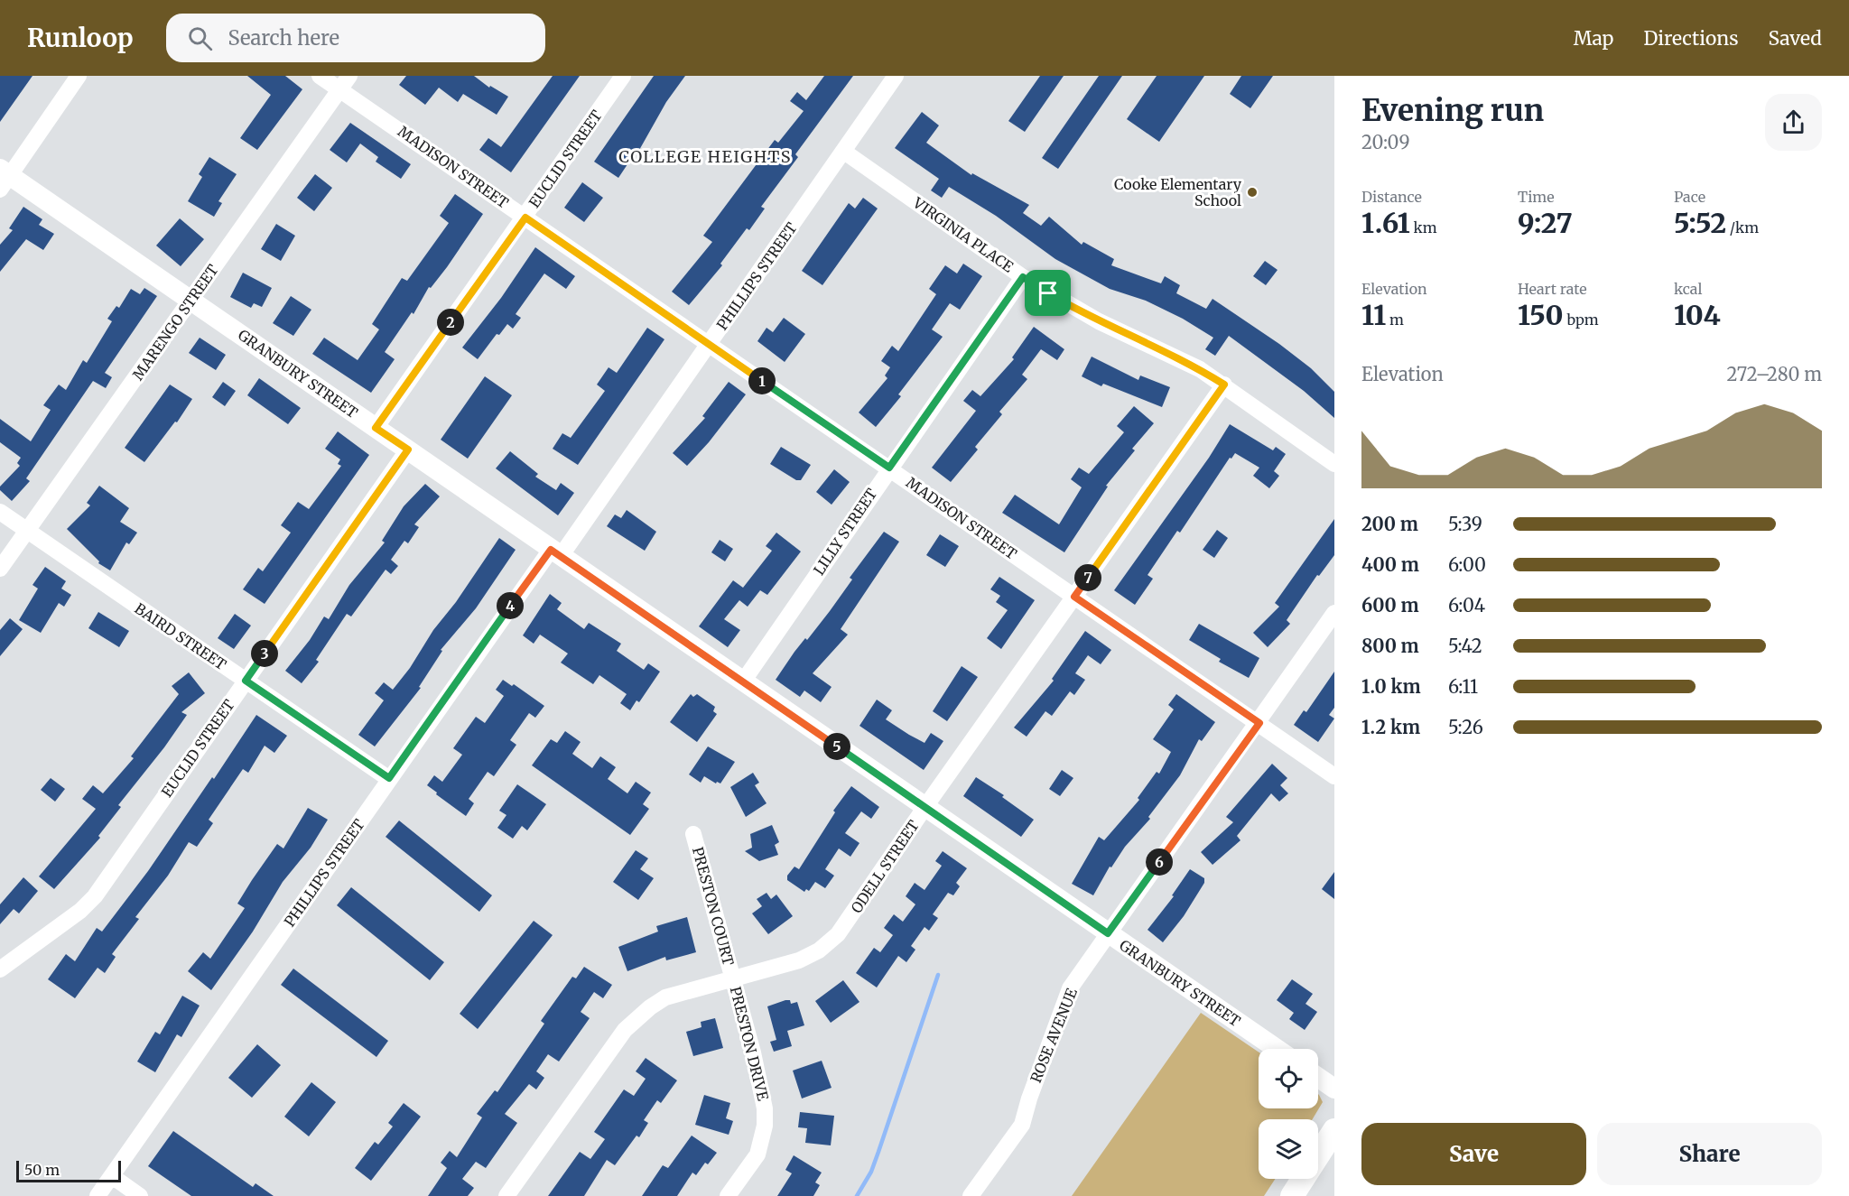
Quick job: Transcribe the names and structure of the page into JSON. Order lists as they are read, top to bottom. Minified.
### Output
{"streets":{"street":["EUCLID STREET","MADISON STREET","VIRGINIA PLACE","PHILLIPS STREET","MARENGO STREET","GRANBURY STREET","LILLY STREET","BAIRD STREET","ODELL STREET","PRESTON COURT","ROSE AVENUE","PRESTON DRIVE"]},"crossings":[["EUCLID STREET","MADISON STREET"],["EUCLID STREET","GRANBURY STREET"],["EUCLID STREET","BAIRD STREET"],["MADISON STREET","PHILLIPS STREET"],["MADISON STREET","MARENGO STREET"],["MADISON STREET","LILLY STREET"],["MADISON STREET","ODELL STREET"],["MADISON STREET","ROSE AVENUE"],["VIRGINIA PLACE","PHILLIPS STREET"],["VIRGINIA PLACE","LILLY STREET"],["VIRGINIA PLACE","ODELL STREET"],["PHILLIPS STREET","GRANBURY STREET"],["PHILLIPS STREET","BAIRD STREET"],["MARENGO STREET","GRANBURY STREET"],["MARENGO STREET","BAIRD STREET"],["GRANBURY STREET","LILLY STREET"],["GRANBURY STREET","ODELL STREET"],["GRANBURY STREET","ROSE AVENUE"],["ODELL STREET","PRESTON COURT"],["ODELL STREET","PRESTON DRIVE"],["PRESTON COURT","PRESTON DRIVE"]],"districts":["COLLEGE HEIGHTS"],"places":["Cooke Elementary School"],"scale_bar":"50 m","page":{"header":"Runloop","search":"Search here","nav":["Map","Directions","Saved"],"heading":["Evening run","20:09"],"stats":[["Distance","1.61 km"],["Time","9:27"],["Pace","5:52 /km"],["Elevation","11 m"],["Heart rate","150 bpm"],["kcal","104"]],"pins":["2","1","7","4","3","5","6"],"chart":["Elevation","272–280 m"],"list":[{"name":"200 m","note":"5:39"},{"name":"400 m","note":"6:00"},{"name":"600 m","note":"6:04"},{"name":"800 m","note":"5:42"},{"name":"1.0 km","note":"6:11"},{"name":"1.2 km","note":"5:26"}],"buttons":["Save","Share"],"scale":"50 m"}}
